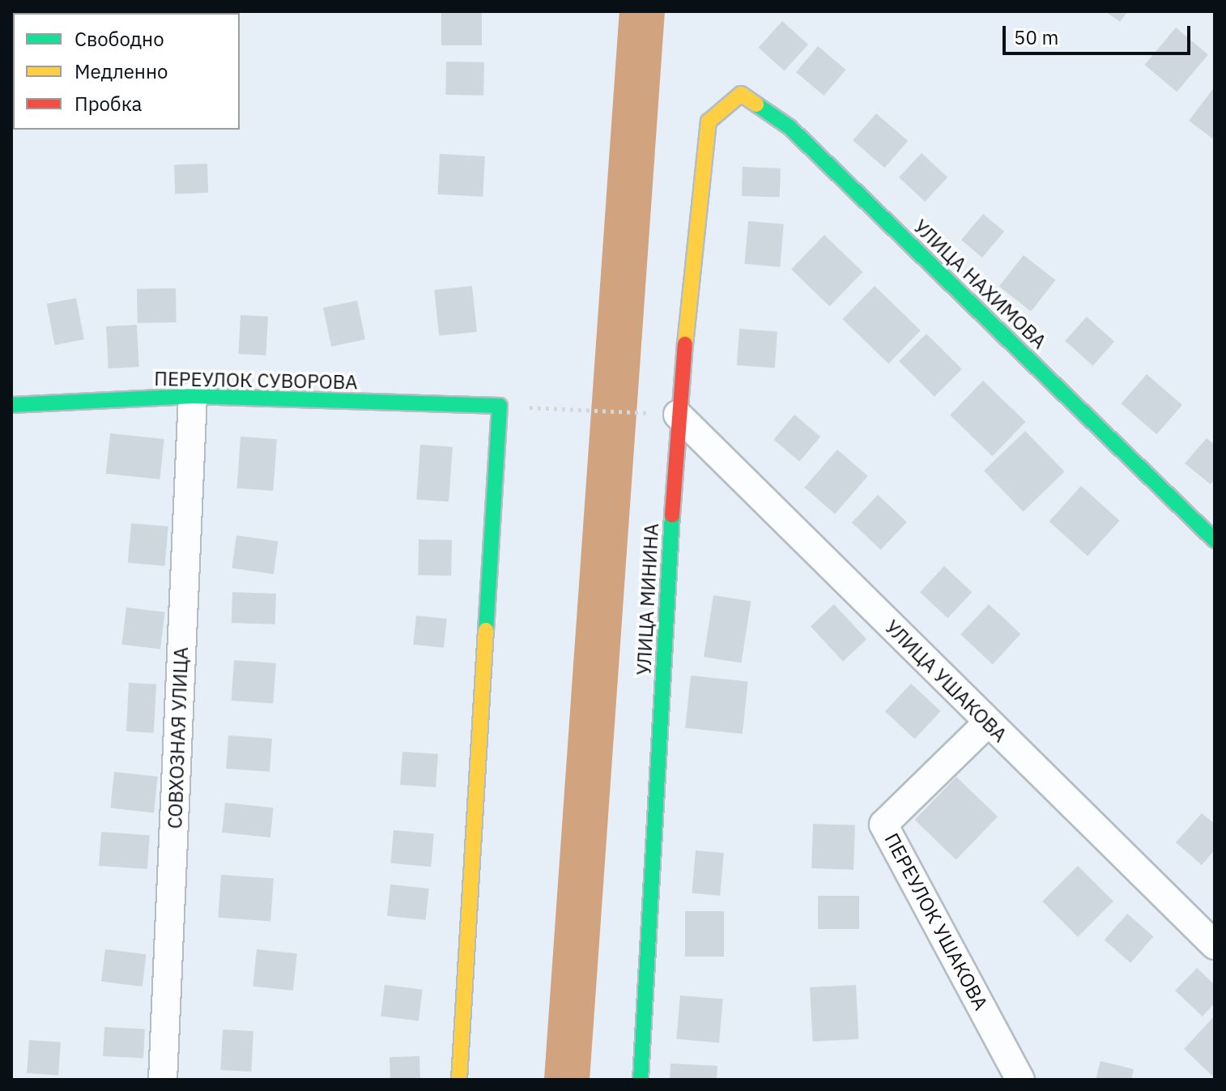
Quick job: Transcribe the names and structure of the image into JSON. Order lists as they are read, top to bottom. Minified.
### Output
{"streets":{"street":["УЛИЦА НАХИМОВА","ПЕРЕУЛОК СУВОРОВА","УЛИЦА МИНИНА","УЛИЦА УШАКОВА","СОВХОЗНАЯ УЛИЦА","ПЕРЕУЛОК УШАКОВА"]},"crossings":[["УЛИЦА НАХИМОВА","УЛИЦА МИНИНА"],["ПЕРЕУЛОК СУВОРОВА","СОВХОЗНАЯ УЛИЦА"],["УЛИЦА МИНИНА","УЛИЦА УШАКОВА"],["УЛИЦА УШАКОВА","ПЕРЕУЛОК УШАКОВА"]],"legend":["Свободно","Медленно","Пробка"],"scale_bar":"50 m"}
